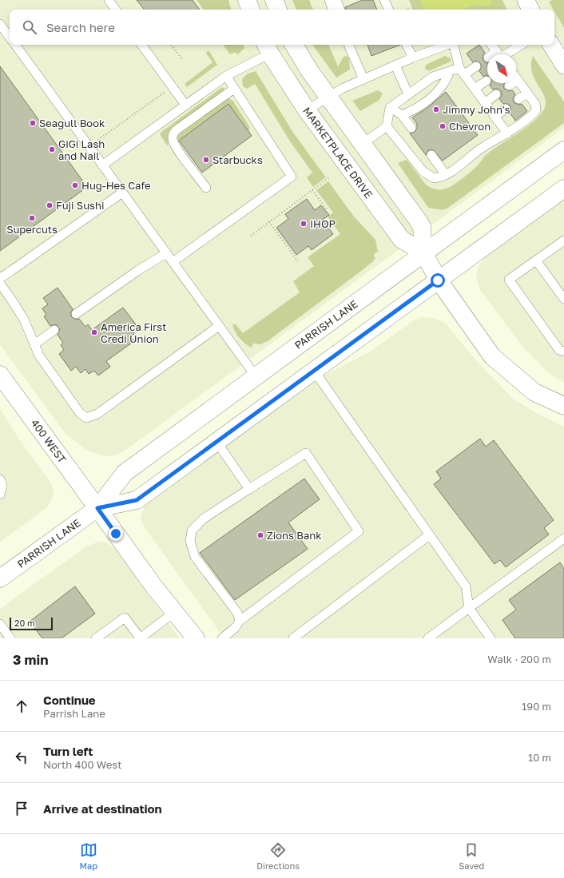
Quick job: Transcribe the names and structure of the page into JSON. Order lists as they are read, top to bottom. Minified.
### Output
{"streets":{"main road":["MARKETPLACE DRIVE","PARRISH LANE","400 WEST"]},"crossings":[["MARKETPLACE DRIVE","PARRISH LANE"],["PARRISH LANE","400 WEST"]],"places":["Jimmy John's","Seagull Book","Chevron","GiGi Lash and Nail","Starbucks","Hug-Hes Cafe","Fuji Sushi","Supercuts","IHOP","America First Credi Union","Zions Bank"],"scale_bar":"20 m","north":"bottom right","page":{"search":"Search here","scale":"20 m","heading":["3 min","Walk · 200 m"],"list":[["Continue","Parrish Lane","190 m"],["Turn left","North 400 West","10 m"],"Arrive at destination"],"nav":["Map","Directions","Saved"]}}
